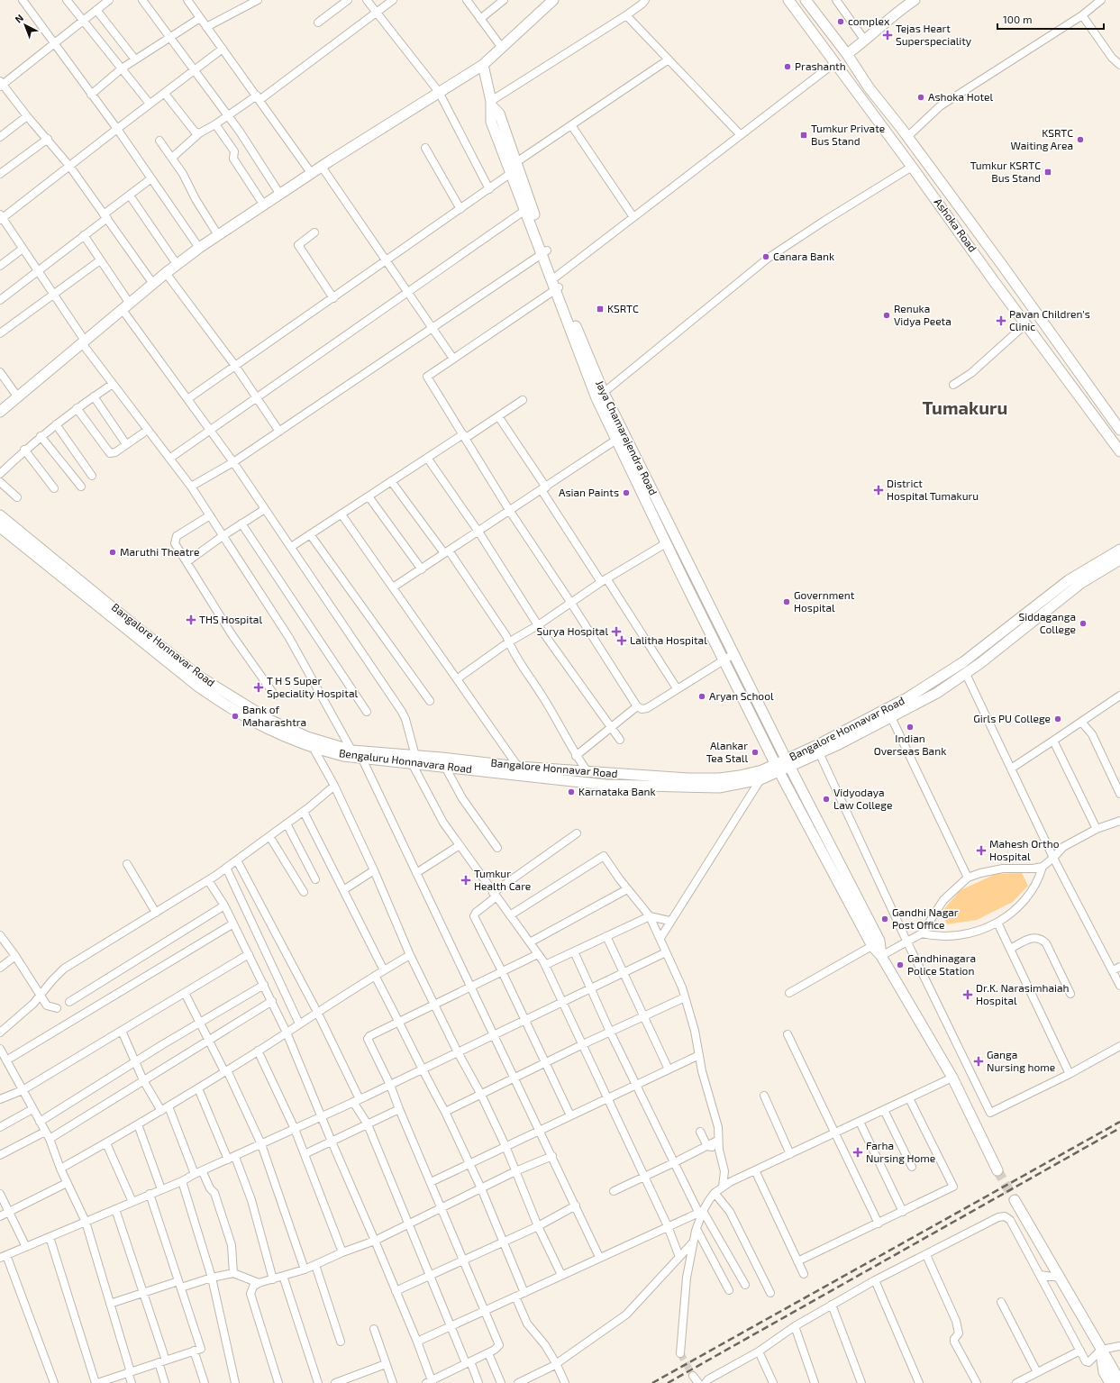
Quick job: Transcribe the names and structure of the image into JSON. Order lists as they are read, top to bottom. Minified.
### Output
{"streets":{"main road":["Ashoka Road","Jaya Chamarajendra Road","Bangalore Honnavar Road","Bengaluru Honnavara Road"]},"crossings":[["Jaya Chamarajendra Road","Bangalore Honnavar Road"],["Jaya Chamarajendra Road","Bengaluru Honnavara Road"],["Bangalore Honnavar Road","Bengaluru Honnavara Road"]],"districts":["Tumakuru"],"places":{"other":["complex","Prashanth","Ashoka Hotel","KSRTC Waiting Area","Canara Bank","Renuka Vidya Peeta","Asian Paints","Maruthi Theatre","Government Hospital","Siddaganga College","Aryan School","Bank of Maharashtra","Girls PU College","Indian Overseas Bank","Alankar Tea Stall","Karnataka Bank","Vidyodaya Law College","Gandhi Nagar Post Office","Gandhinagara Police Station"],"health":["Tejas Heart Superspeciality","Pavan Children's Clinic","District Hospital Tumakuru","THS Hospital","Surya Hospital","Lalitha Hospital","T H S Super Speciality Hospital","Mahesh Ortho Hospital","Tumkur Health Care","Dr.K. Narasimhaiah Hospital","Ganga Nursing home","Farha Nursing Home"],"transit":["Tumkur Private Bus Stand","Tumkur KSRTC Bus Stand","KSRTC"]},"scale_bar":"100 m","north":"top left"}
